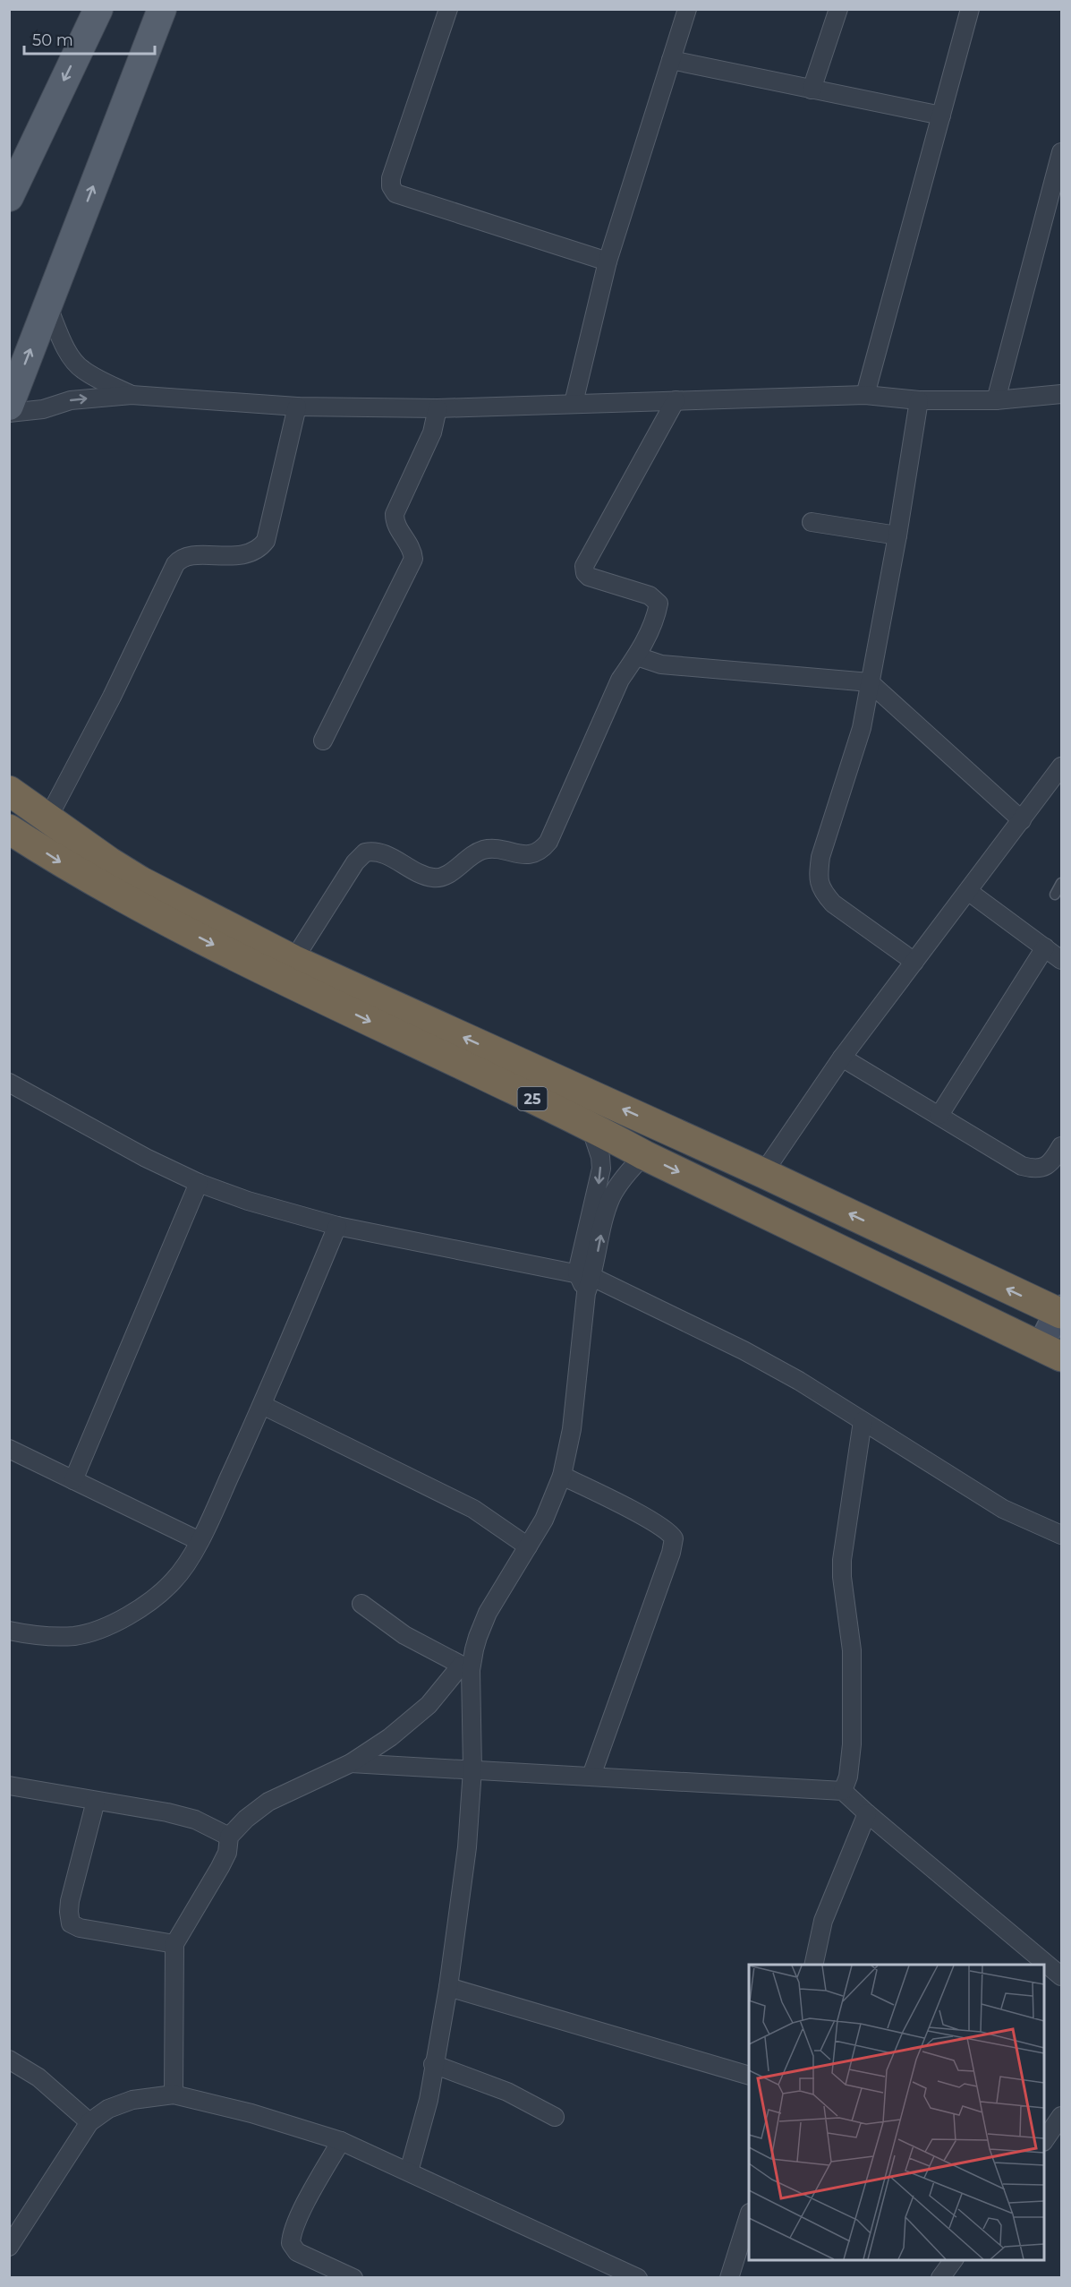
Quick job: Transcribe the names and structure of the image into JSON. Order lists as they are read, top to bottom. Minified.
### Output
{"streets":{"highway":["25"]},"scale_bar":"50 m"}
